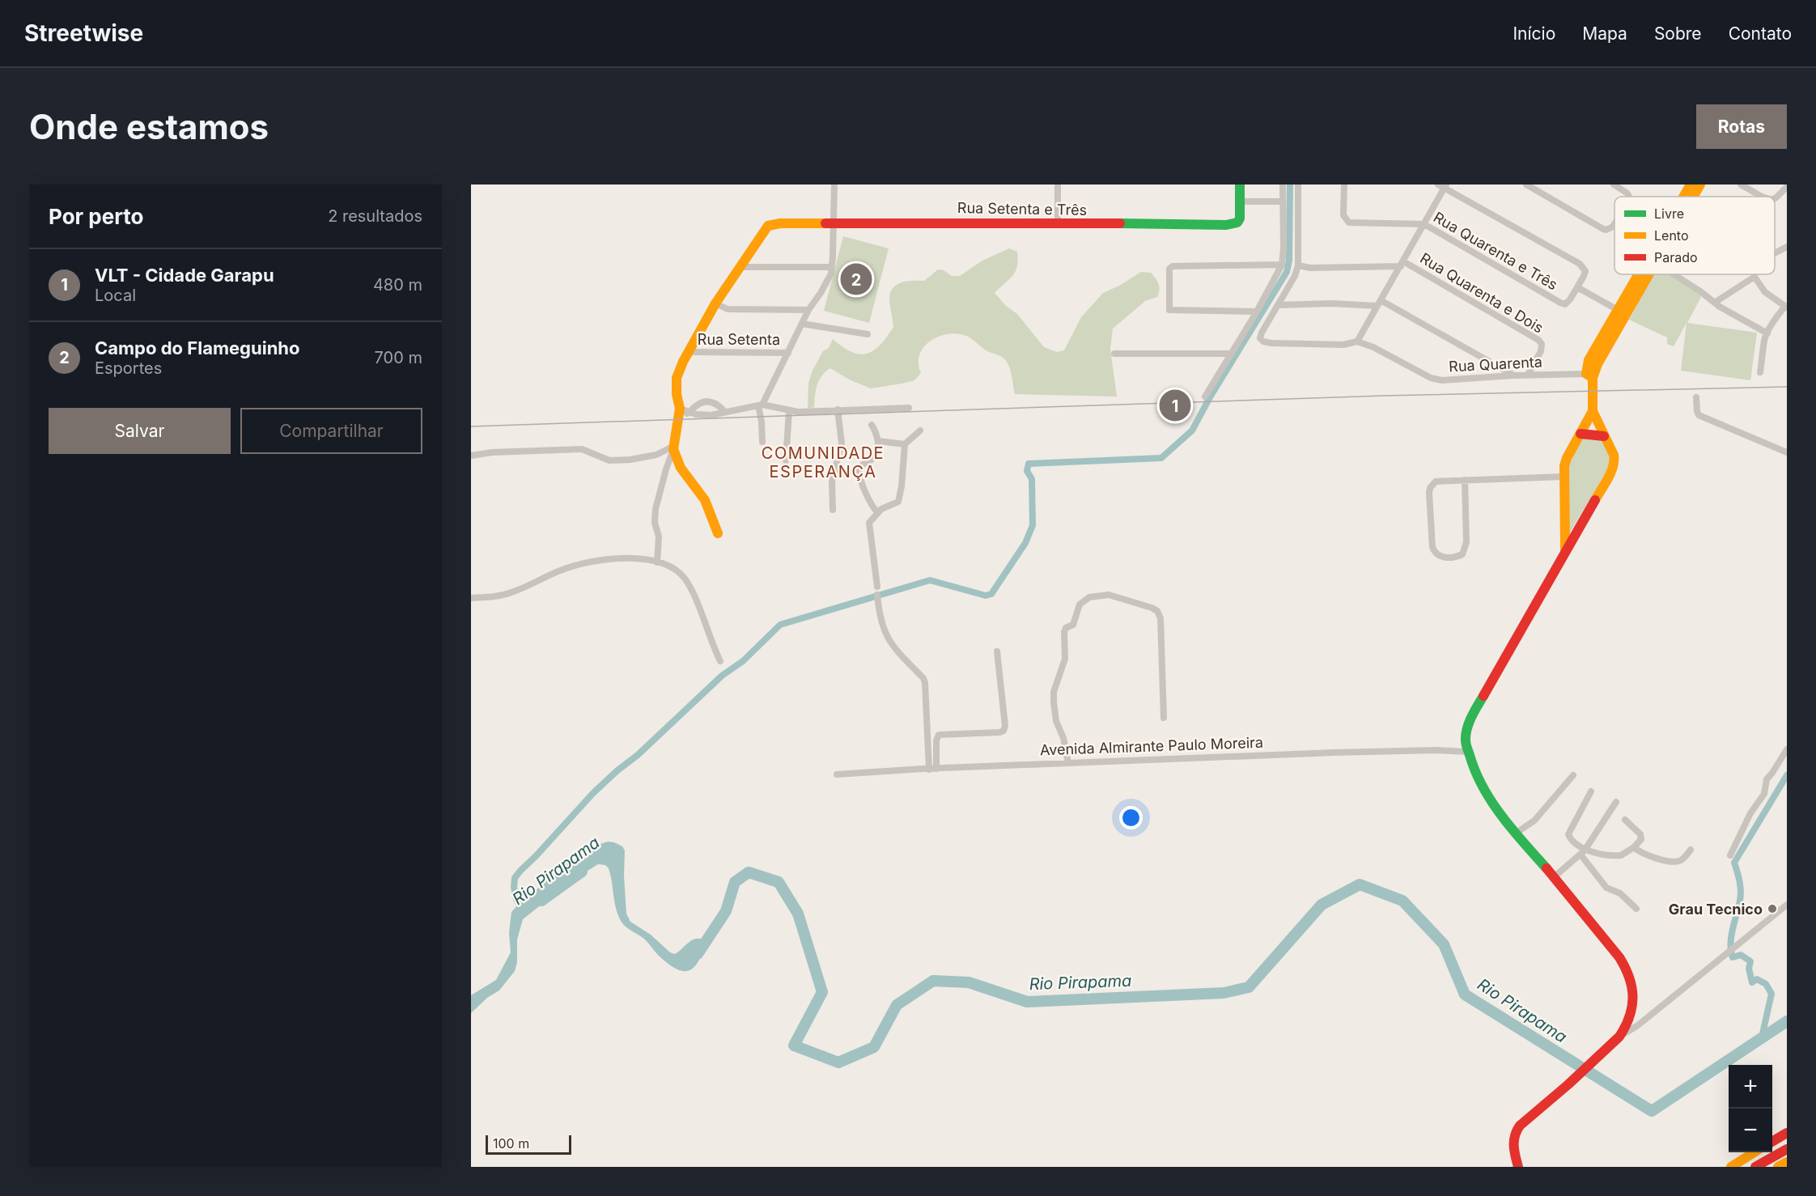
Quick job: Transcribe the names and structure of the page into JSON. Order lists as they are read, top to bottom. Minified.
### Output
{"streets":{"main road":["Rua Setenta e Três"],"street":["Rua Quarenta e Três","Rua Quarenta e Dois","Rua Setenta","Rua Quarenta","Avenida Almirante Paulo Moreira"]},"crossings":[["Rua Quarenta e Dois","Rua Quarenta"]],"districts":["COMUNIDADE ESPERANÇA"],"water":["Rio Pirapama"],"places":["Grau Tecnico"],"legend":["Livre","Lento","Parado"],"scale_bar":"100 m","page":{"header":"Streetwise","nav":["Início","Mapa","Sobre","Contato"],"buttons":["Rotas",["Salvar","Compartilhar"]],"title":"Onde estamos","heading":["Por perto","2 resultados"],"list":[{"mark":"1","name":"VLT - Cidade Garapu","note":"Local","value":"480 m"},{"mark":"2","name":"Campo do Flameguinho","note":"Esportes","value":"700 m"}],"pins":["2","1"],"map_buttons":["+","−"],"scale":"100 m"}}
